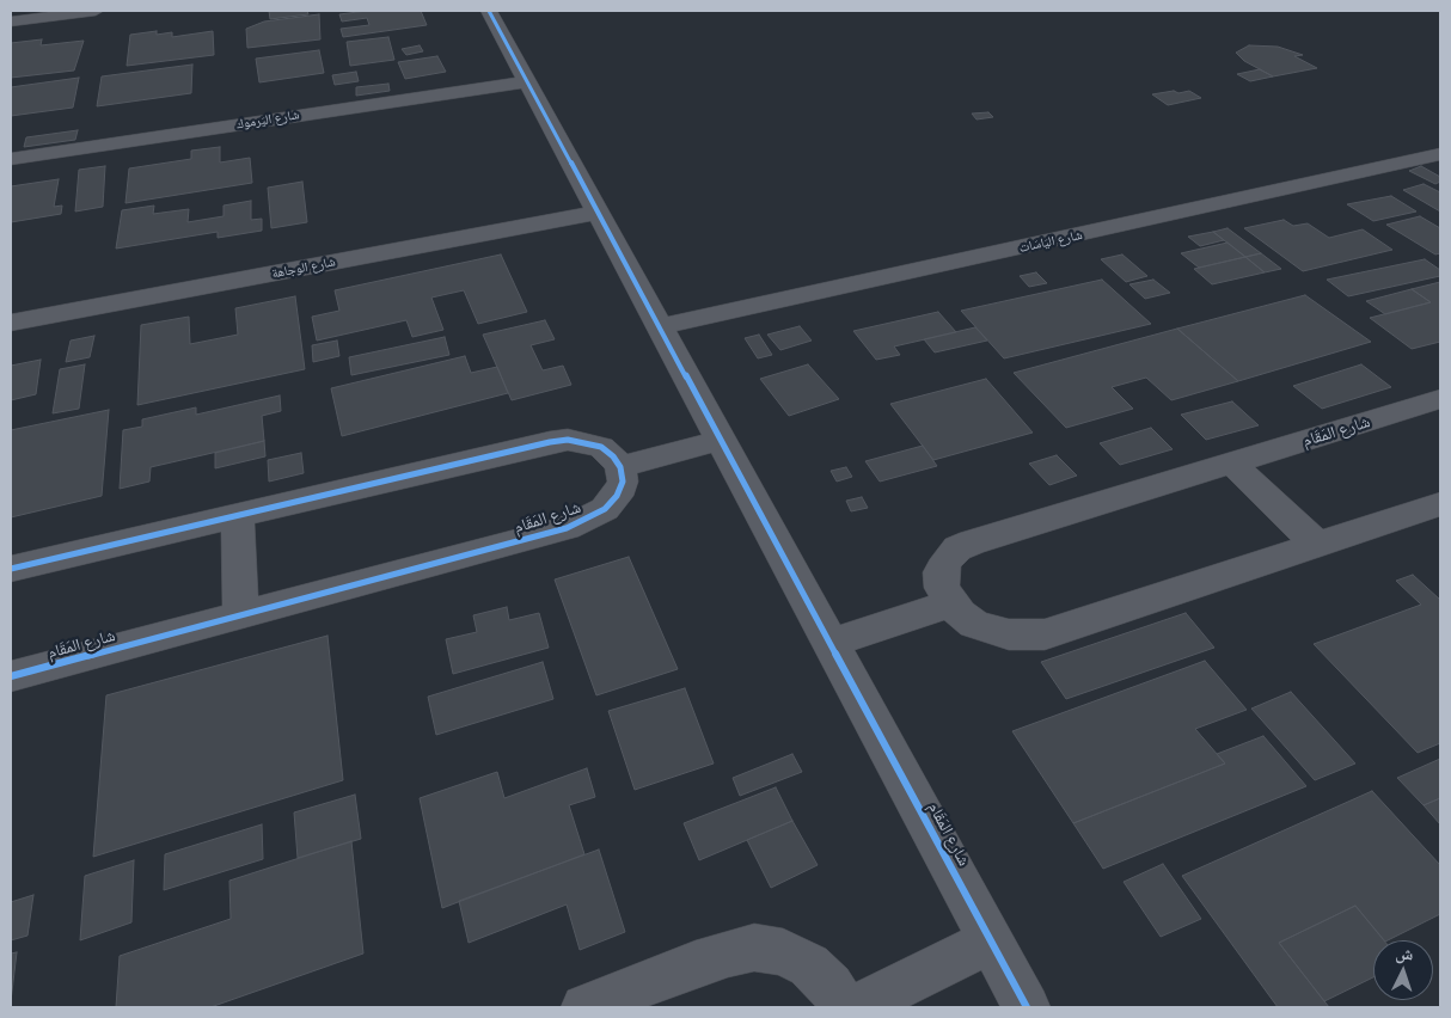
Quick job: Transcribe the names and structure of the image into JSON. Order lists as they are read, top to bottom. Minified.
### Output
{"streets":{"street":["شارع اليَرموك","شارع اليَاسَات","شارع الوجاهة","شارع المَقَام"]},"crossings":[["شارع اليَرموك","شارع المَقَام"],["شارع اليَاسَات","شارع المَقَام"],["شارع الوجاهة","شارع المَقَام"]],"north":"top"}
